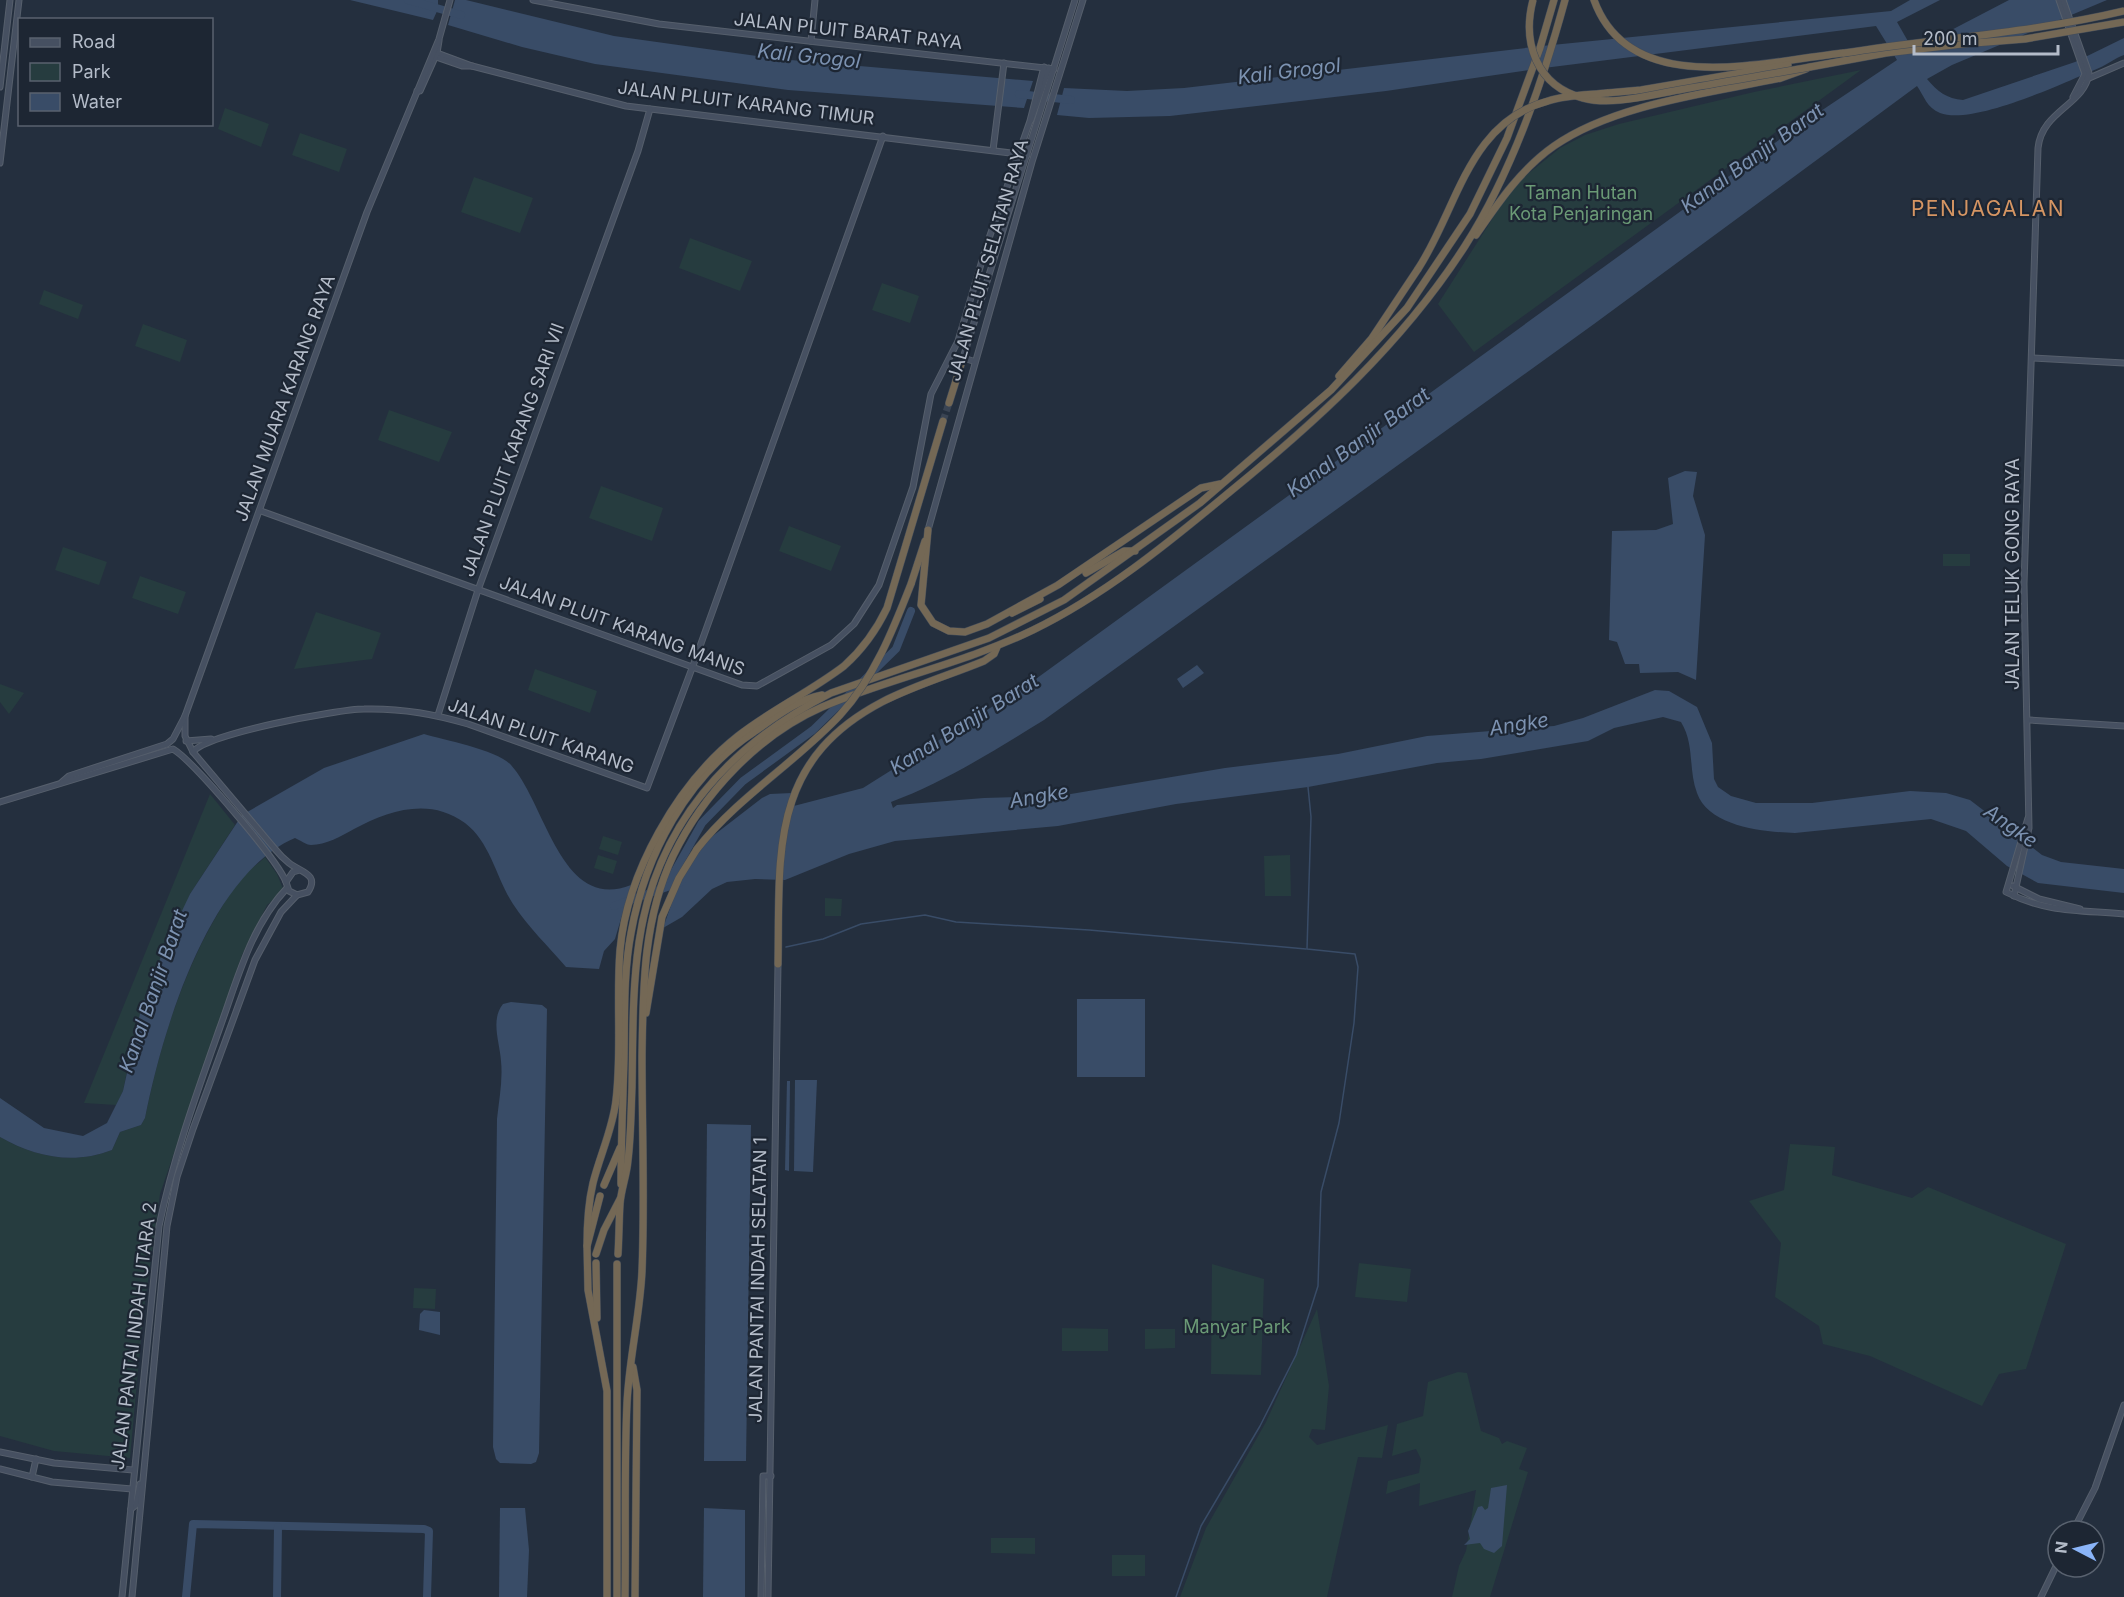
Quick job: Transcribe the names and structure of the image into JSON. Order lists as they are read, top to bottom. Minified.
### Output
{"streets":{"street":["JALAN PLUIT BARAT RAYA","JALAN PLUIT KARANG TIMUR","JALAN PLUIT SELATAN RAYA","JALAN MUARA KARANG RAYA","JALAN PLUIT KARANG SARI VII","JALAN TELUK GONG RAYA","JALAN PLUIT KARANG MANIS","JALAN PLUIT KARANG","JALAN PANTAI INDAH SELATAN 1","JALAN PANTAI INDAH UTARA 2"]},"crossings":[["JALAN PLUIT BARAT RAYA","JALAN PLUIT SELATAN RAYA"],["JALAN PLUIT KARANG TIMUR","JALAN PLUIT SELATAN RAYA"],["JALAN PLUIT KARANG TIMUR","JALAN MUARA KARANG RAYA"],["JALAN PLUIT KARANG TIMUR","JALAN PLUIT KARANG SARI VII"],["JALAN PLUIT KARANG TIMUR","JALAN PLUIT KARANG MANIS"],["JALAN PLUIT SELATAN RAYA","JALAN PLUIT KARANG MANIS"],["JALAN MUARA KARANG RAYA","JALAN PLUIT KARANG MANIS"],["JALAN MUARA KARANG RAYA","JALAN PLUIT KARANG"],["JALAN PLUIT KARANG SARI VII","JALAN PLUIT KARANG MANIS"],["JALAN PLUIT KARANG SARI VII","JALAN PLUIT KARANG"],["JALAN PLUIT KARANG MANIS","JALAN PLUIT KARANG"]],"districts":["PENJAGALAN"],"water":["Kali Grogol","Kanal Banjir Barat","Angke"],"parks":["Taman Hutan Kota Penjaringan","Manyar Park"],"legend":["Road","Park","Water"],"scale_bar":"200 m","north":"left"}
